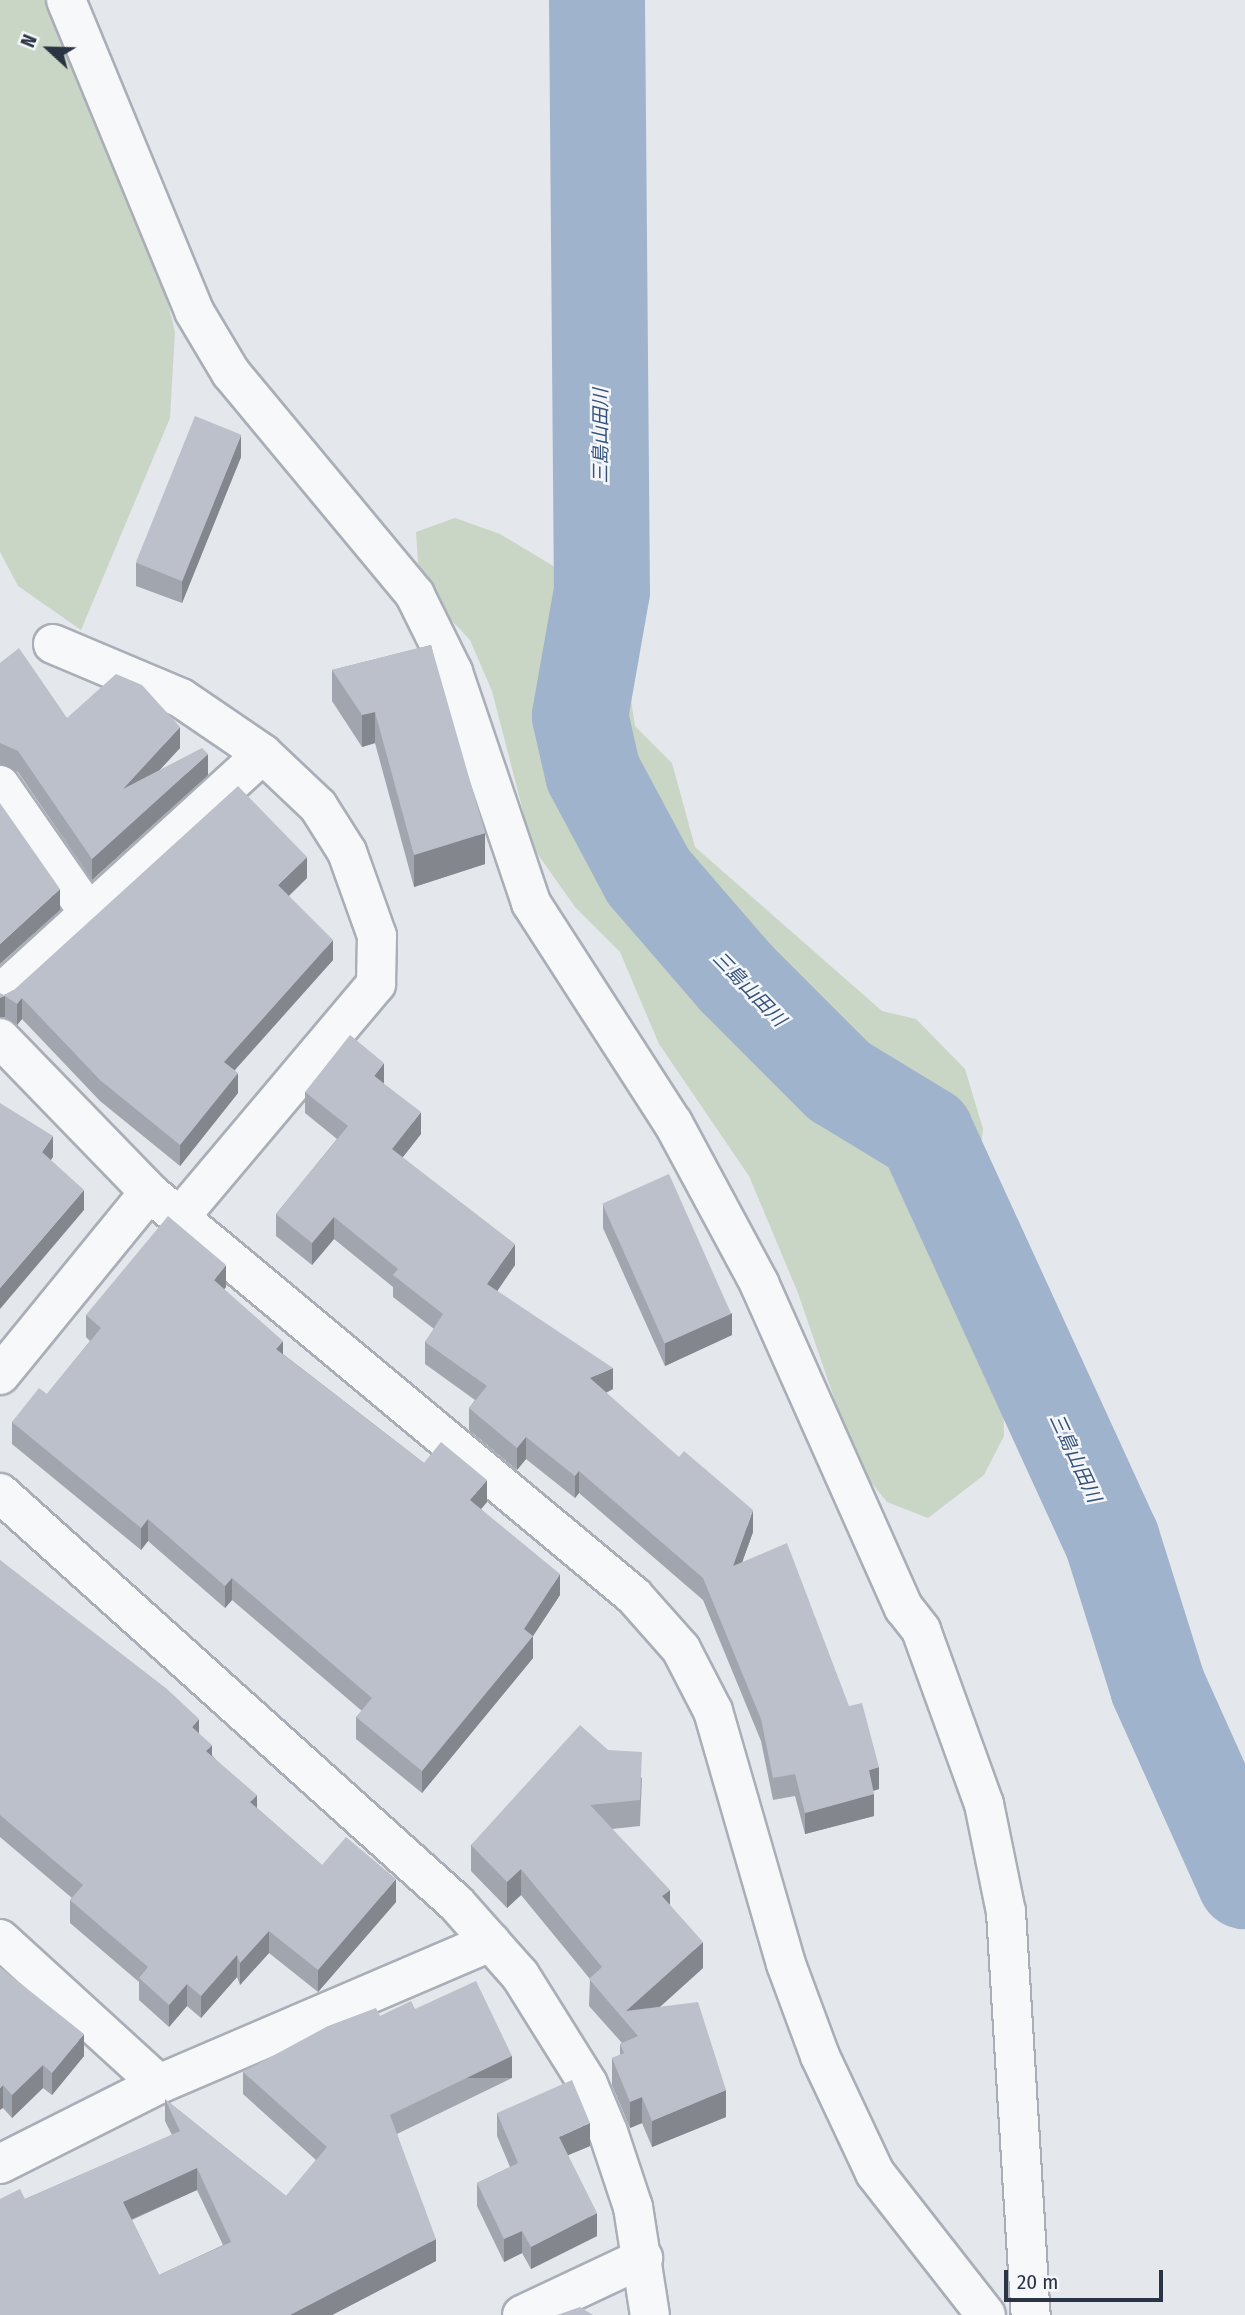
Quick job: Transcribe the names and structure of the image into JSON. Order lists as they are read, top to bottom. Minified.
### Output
{"water":["三島山田川"],"scale_bar":"20 m","north":"left"}
